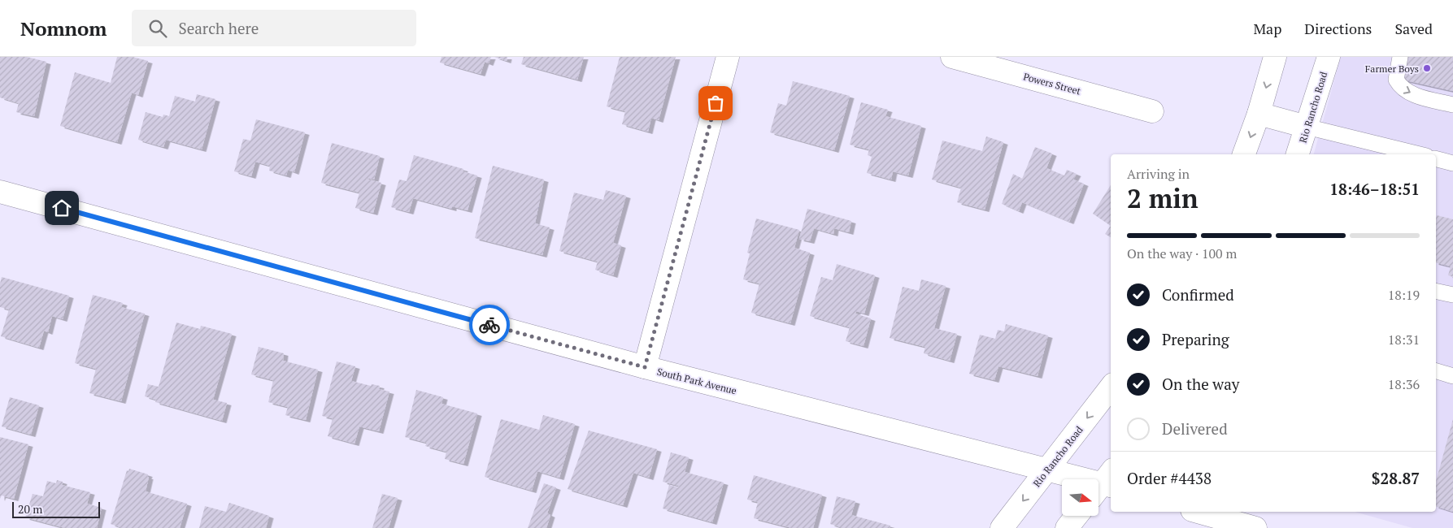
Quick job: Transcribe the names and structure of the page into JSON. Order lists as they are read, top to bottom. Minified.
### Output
{"streets":{"street":["Powers Street","Rio Rancho Road","South Park Avenue"]},"crossings":[["Rio Rancho Road","South Park Avenue"]],"one_way":["Rio Rancho Road"],"places":["Farmer Boys"],"scale_bar":"20 m","north":"right","page":{"header":"Nomnom","search":"Search here","nav":["Map","Directions","Saved"],"heading":["2 min","Arriving in","18:46–18:51"],"panel":["Order #4438","$28.87"],"bar":"On the way · 100 m","list":[["Confirmed","18:19"],["Preparing","18:31"],["On the way","18:36"],"Delivered"],"scale":"20 m"}}
